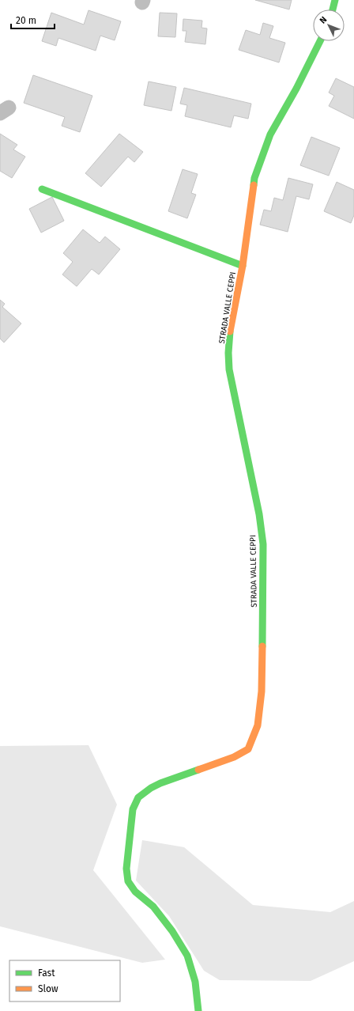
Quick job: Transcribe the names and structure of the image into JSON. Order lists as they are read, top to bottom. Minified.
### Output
{"streets":{"street":["STRADA VALLE CEPPI"]},"legend":["Fast","Slow"],"scale_bar":"20 m","north":"top left"}
